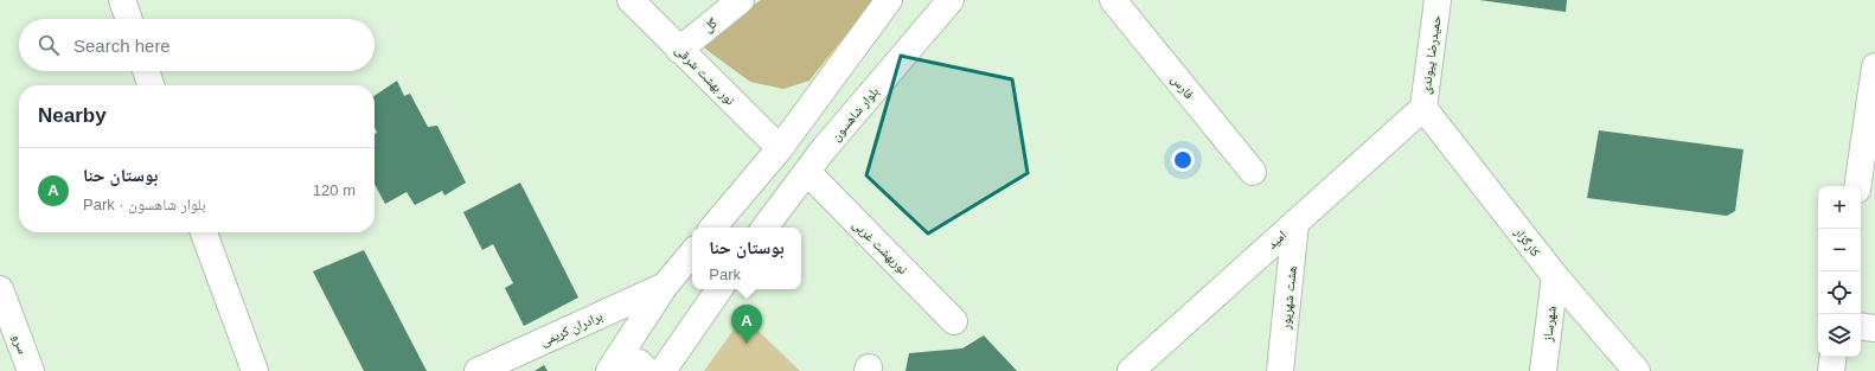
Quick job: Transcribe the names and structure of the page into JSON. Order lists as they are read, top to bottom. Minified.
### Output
{"streets":{"street":["گل","حمیدرضا پیوندی","نور بهشت شرقی","فارس","بلوار شاهسون","امید","کارگزار","نوربهشت غربی","هشت شهریور","شهرساز","برادران کریمی","سرو"]},"crossings":[["گل","نور بهشت شرقی"],["حمیدرضا پیوندی","امید"],["حمیدرضا پیوندی","کارگزار"],["بلوار شاهسون","نوربهشت غربی"],["امید","کارگزار"],["امید","هشت شهریور"],["کارگزار","شهرساز"]],"page":{"search":"Search here","heading":"Nearby","list":[{"mark":"A","name":"بوستان حنا","note":"Park · بلوار شاهسون","value":"120 m"}],"map_buttons":["+","−"],"popup":["بوستان حنا","Park"],"pins":"A"}}
